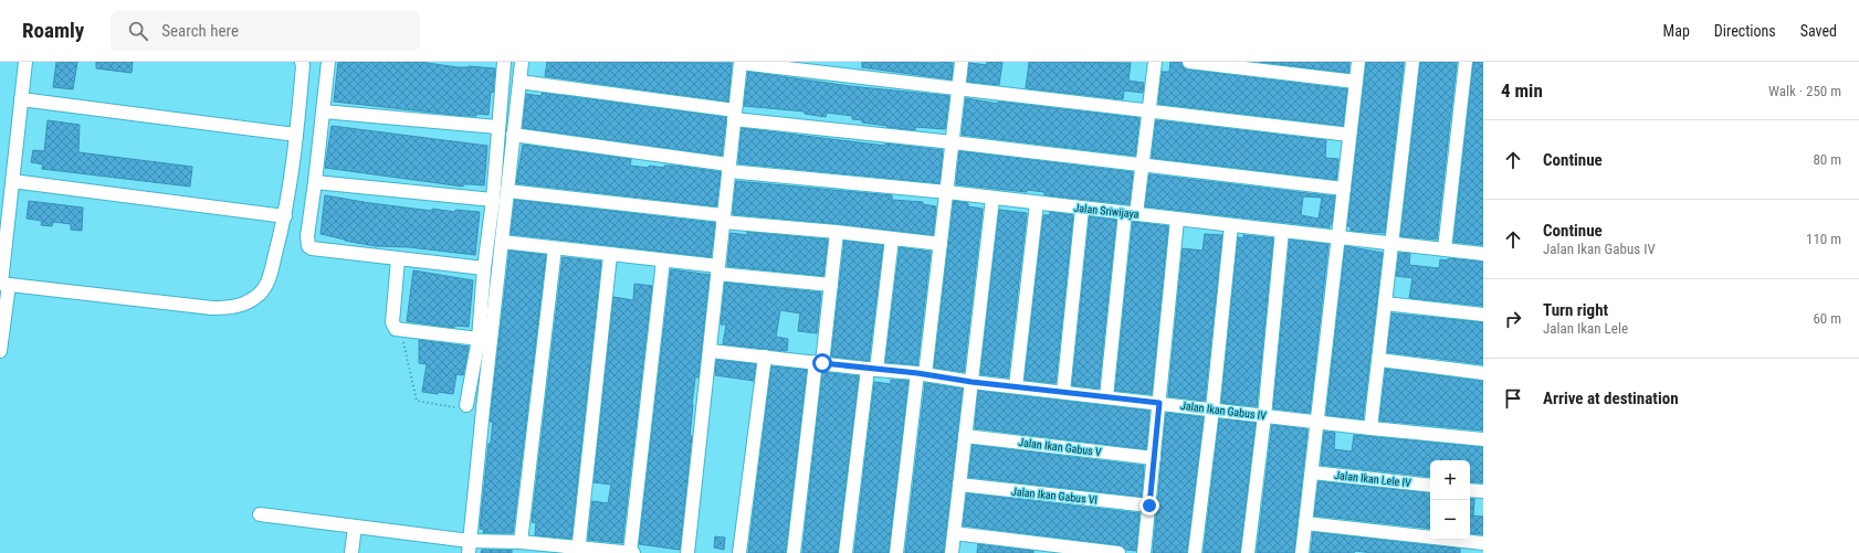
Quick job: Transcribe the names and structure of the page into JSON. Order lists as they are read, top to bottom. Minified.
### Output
{"streets":{"street":["Jalan Sriwijaya","Jalan Ikan Gabus IV","Jalan Ikan Gabus V","Jalan Ikan Lele IV","Jalan Ikan Gabus VI"]},"page":{"header":"Roamly","search":"Search here","nav":["Map","Directions","Saved"],"heading":["4 min","Walk · 250 m"],"list":[["Continue","80 m"],["Continue","Jalan Ikan Gabus IV","110 m"],["Turn right","Jalan Ikan Lele","60 m"],"Arrive at destination"],"map_buttons":["+","−"]}}
